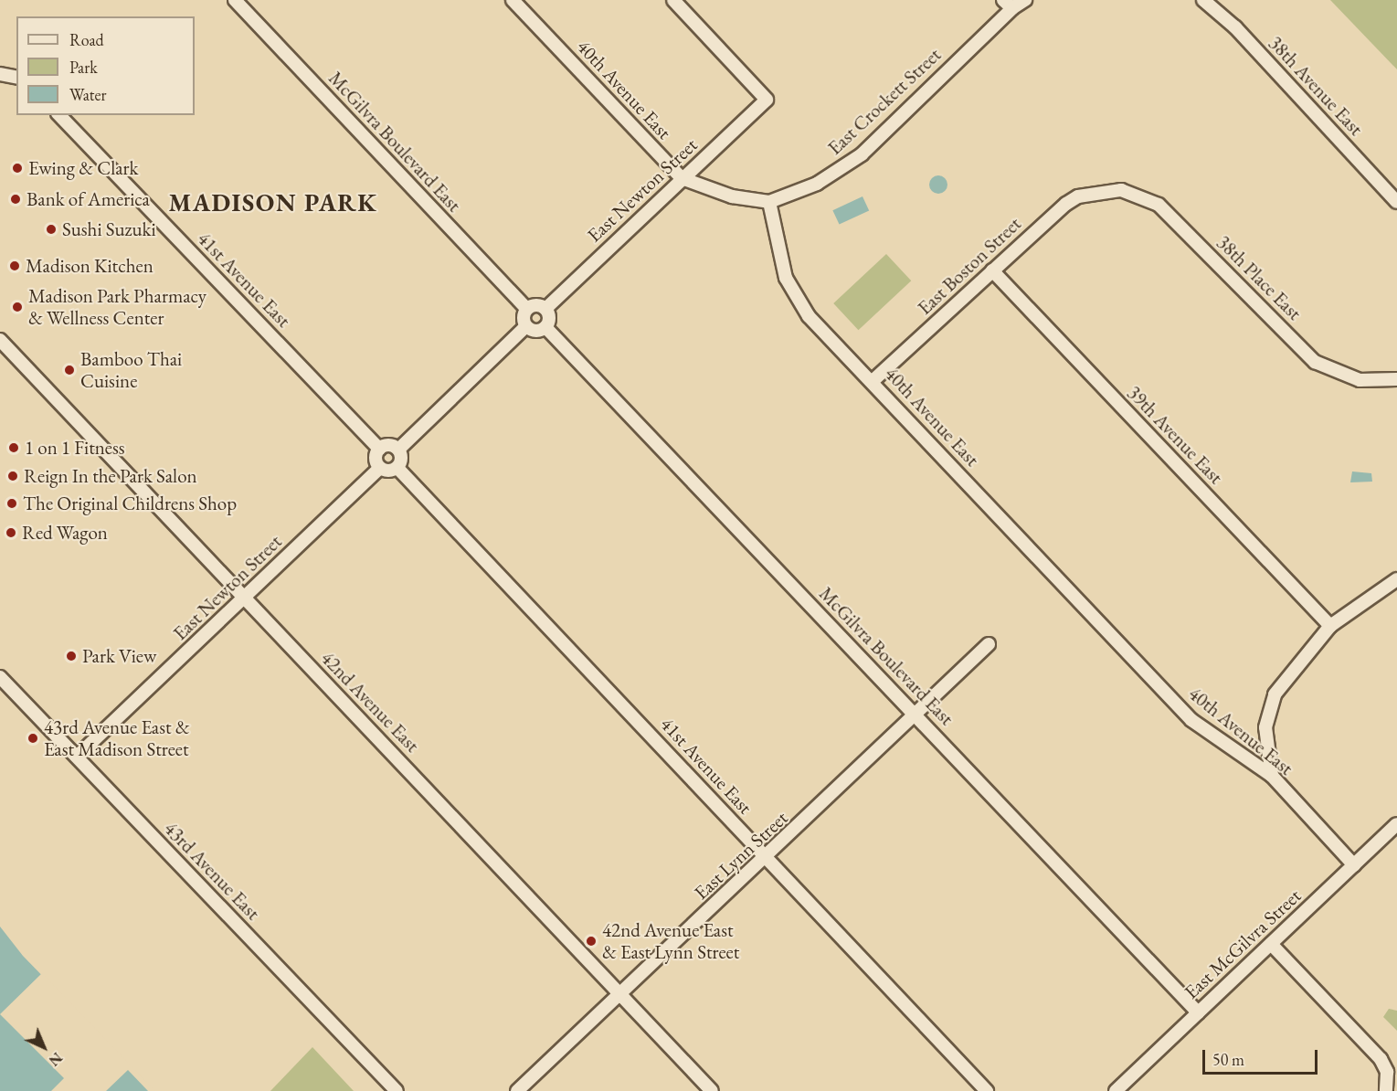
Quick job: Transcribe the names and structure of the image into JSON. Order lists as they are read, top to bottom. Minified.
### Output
{"streets":{"street":["38th Avenue East","40th Avenue East","East Crockett Street","McGilvra Boulevard East","East Newton Street","East Boston Street","38th Place East","41st Avenue East","39th Avenue East","42nd Avenue East","East Lynn Street","43rd Avenue East","East McGilvra Street"]},"crossings":[["40th Avenue East","East Crockett Street"],["40th Avenue East","East Newton Street"],["40th Avenue East","East Boston Street"],["40th Avenue East","East McGilvra Street"],["McGilvra Boulevard East","East Newton Street"],["McGilvra Boulevard East","East Lynn Street"],["McGilvra Boulevard East","East McGilvra Street"],["East Newton Street","41st Avenue East"],["East Newton Street","42nd Avenue East"],["East Newton Street","43rd Avenue East"],["East Boston Street","38th Place East"],["East Boston Street","39th Avenue East"],["41st Avenue East","East Lynn Street"],["42nd Avenue East","East Lynn Street"]],"districts":["MADISON PARK"],"places":["Ewing & Clark","Bank of America","Sushi Suzuki","Madison Kitchen","Madison Park Pharmacy & Wellness Center","Bamboo Thai Cuisine","1 on 1 Fitness","Reign In the Park Salon","The Original Childrens Shop","Red Wagon","Park View","43rd Avenue East & East Madison Street","42nd Avenue East & East Lynn Street"],"legend":["Road","Park","Water"],"scale_bar":"50 m","north":"bottom right"}
